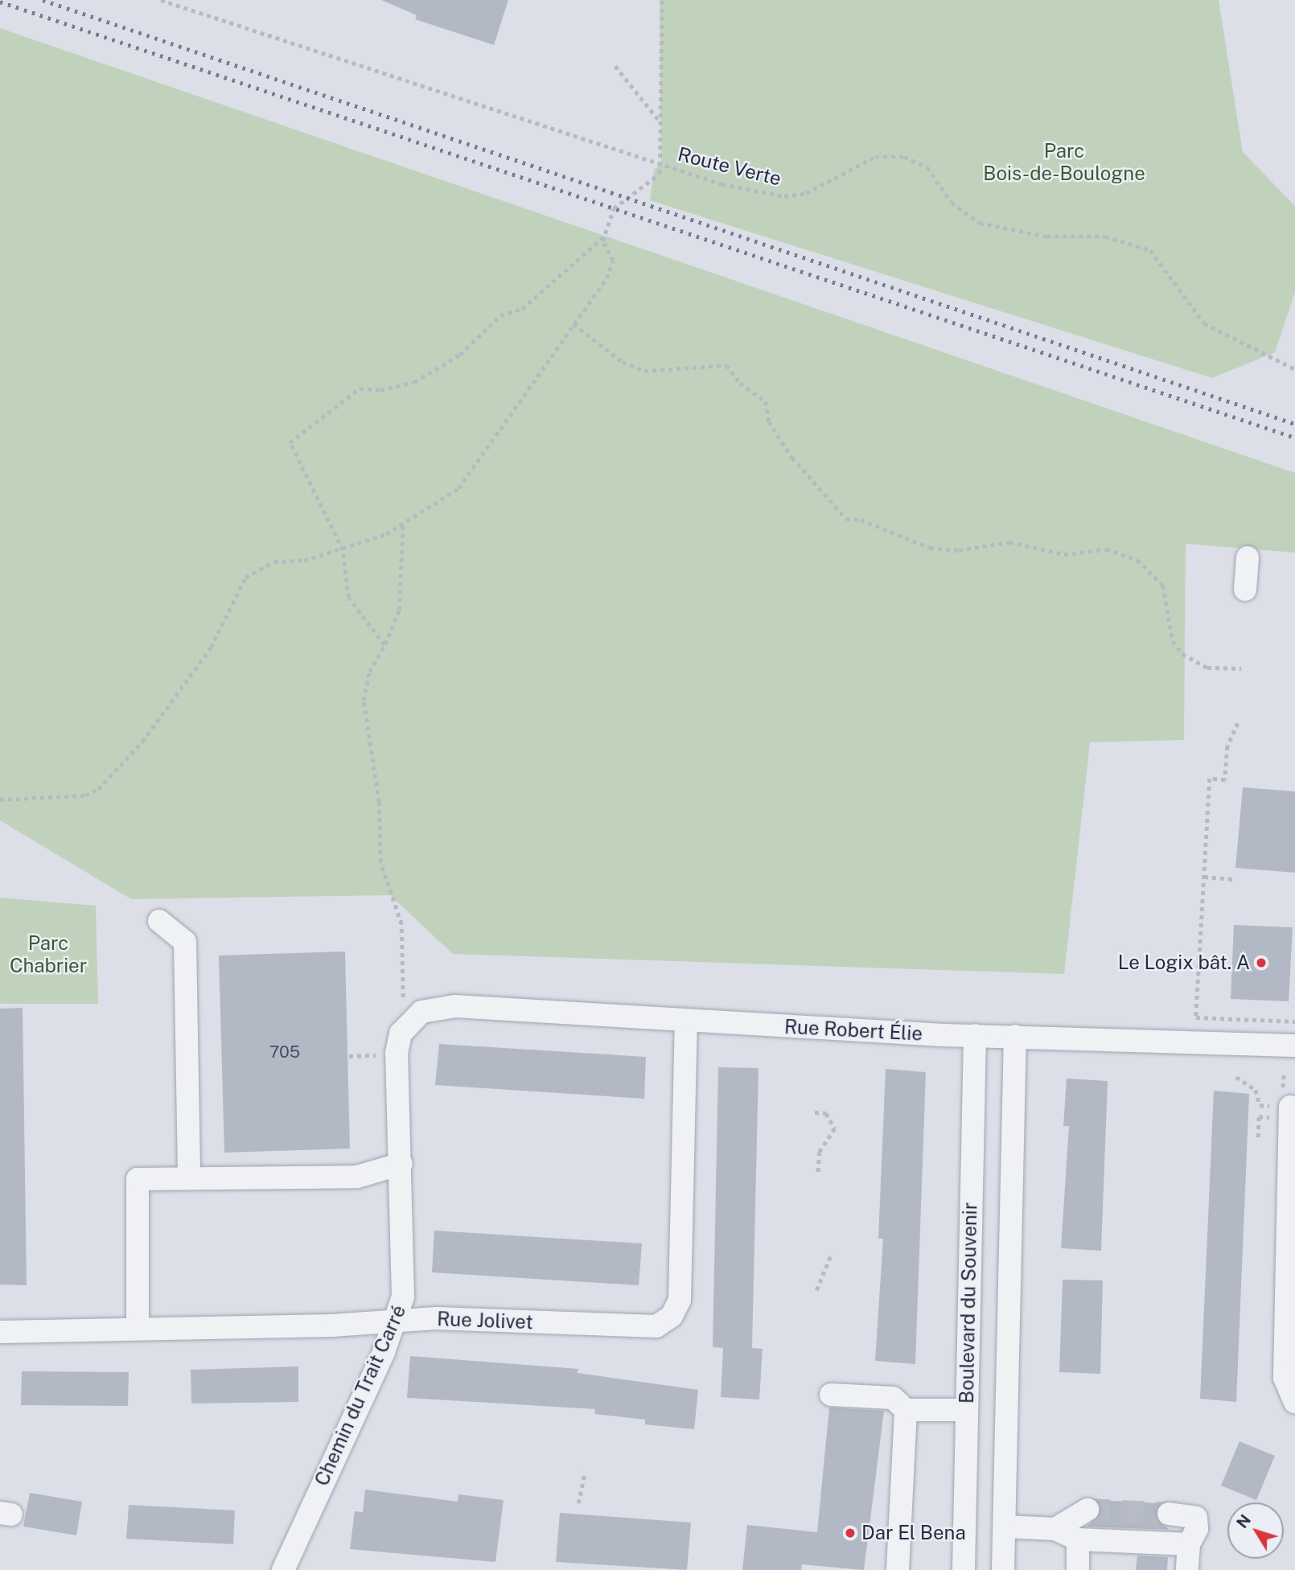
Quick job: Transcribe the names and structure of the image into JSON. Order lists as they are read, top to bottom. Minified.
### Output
{"streets":{"street":["Rue Robert Élie","Boulevard du Souvenir","Rue Jolivet","Chemin du Trait Carré"],"path":["Route Verte"]},"crossings":[["Rue Robert Élie","Boulevard du Souvenir"],["Rue Robert Élie","Rue Jolivet"],["Rue Robert Élie","Chemin du Trait Carré"],["Rue Jolivet","Chemin du Trait Carré"]],"parks":["Parc Bois-de-Boulogne","Parc Chabrier"],"places":["Le Logix bât. A","Dar El Bena"],"house_numbers":["705"],"north":"top left"}
